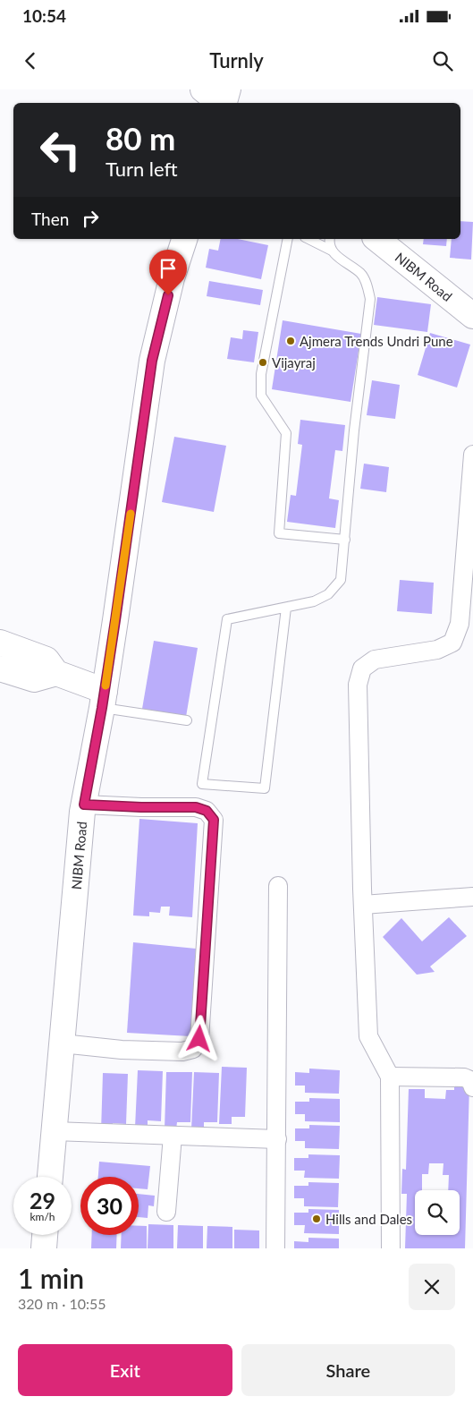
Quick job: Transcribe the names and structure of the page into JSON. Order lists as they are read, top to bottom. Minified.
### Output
{"streets":{"main road":["NIBM Road"]},"places":["Ajmera Trends Undri Pune","Vijayraj","Hills and Dales"],"page":{"status":"10:54","header":"Turnly","turn":["80 m","Turn left"],"then":"Then","speed":"29 km/h","limit":"30","heading":["1 min","320 m · 10:55"],"buttons":["Exit","Share"]}}
